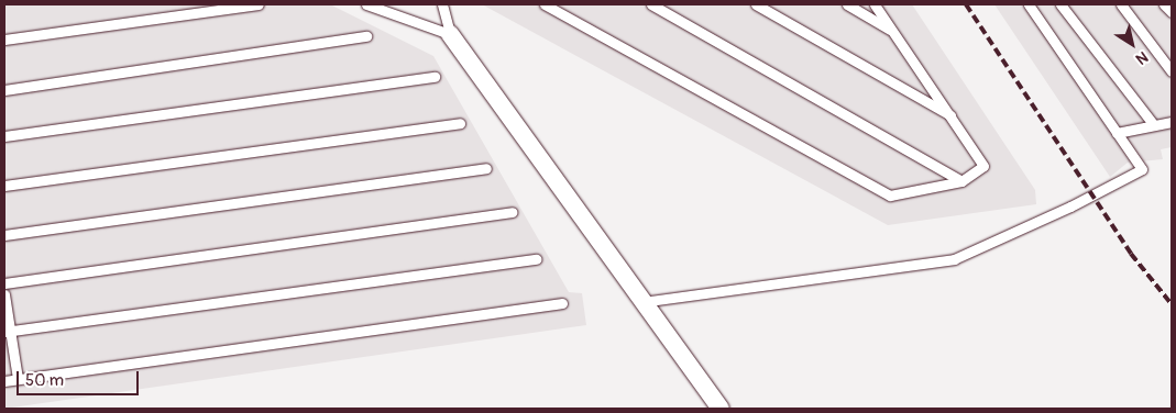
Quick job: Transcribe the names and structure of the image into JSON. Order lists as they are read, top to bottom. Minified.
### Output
{"scale_bar":"50 m","north":"bottom right"}
